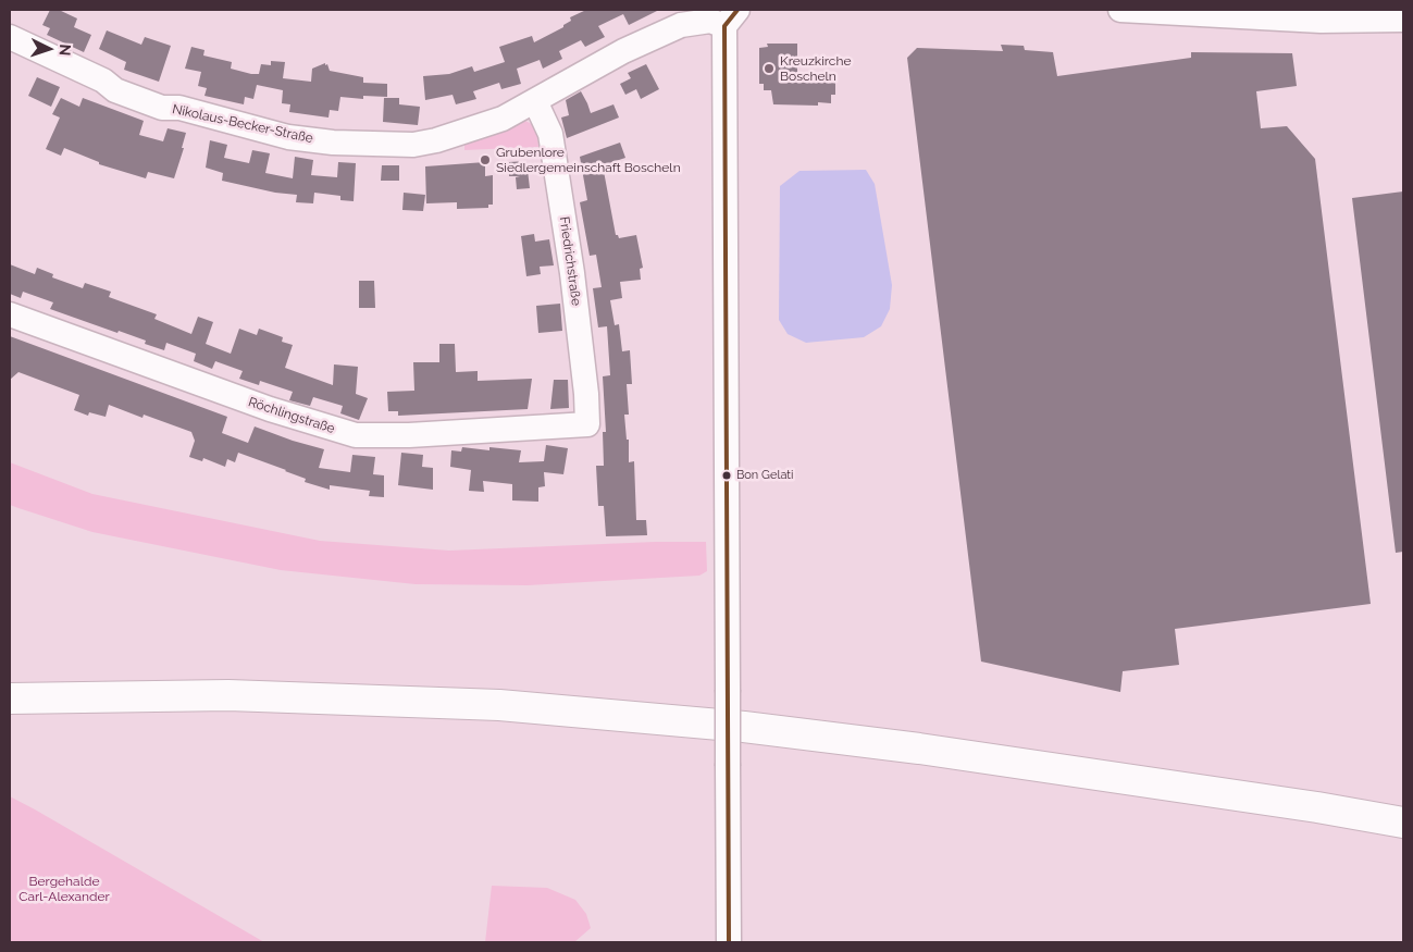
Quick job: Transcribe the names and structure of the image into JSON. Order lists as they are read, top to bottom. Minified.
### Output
{"streets":{"street":["Nikolaus-Becker-Straße","Friedrichstraße","Röchlingstraße"]},"crossings":[["Nikolaus-Becker-Straße","Friedrichstraße"],["Friedrichstraße","Röchlingstraße"]],"parks":["Bergehalde Carl-Alexander"],"places":["Kreuzkirche Boscheln","Grubenlore Siedlergemeinschaft Boscheln","Bon Gelati"],"north":"right"}
